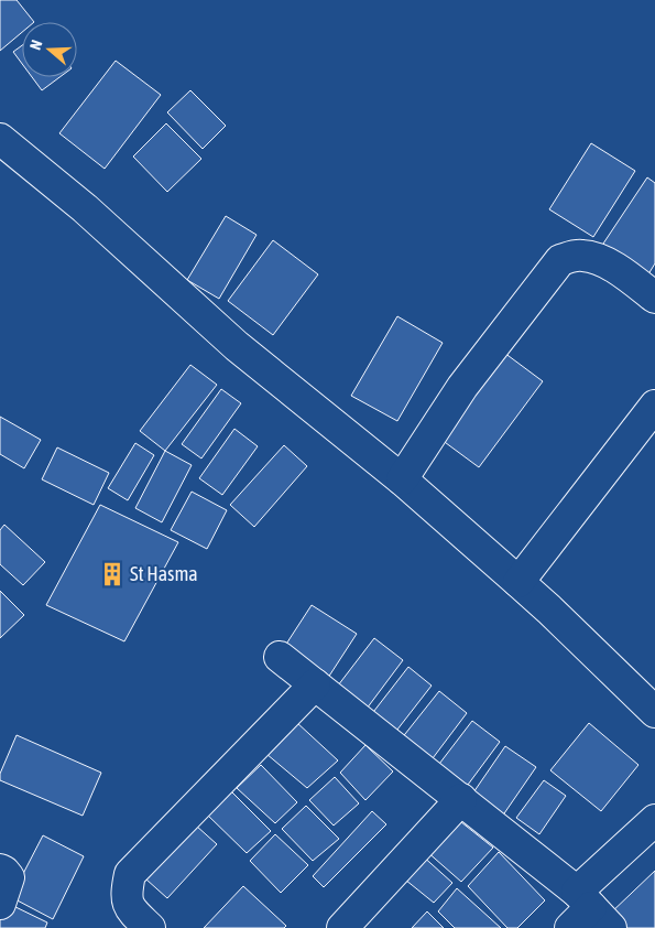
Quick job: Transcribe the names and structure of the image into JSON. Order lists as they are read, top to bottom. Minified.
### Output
{"places":{"building":["St Hasma"]},"north":"left"}
